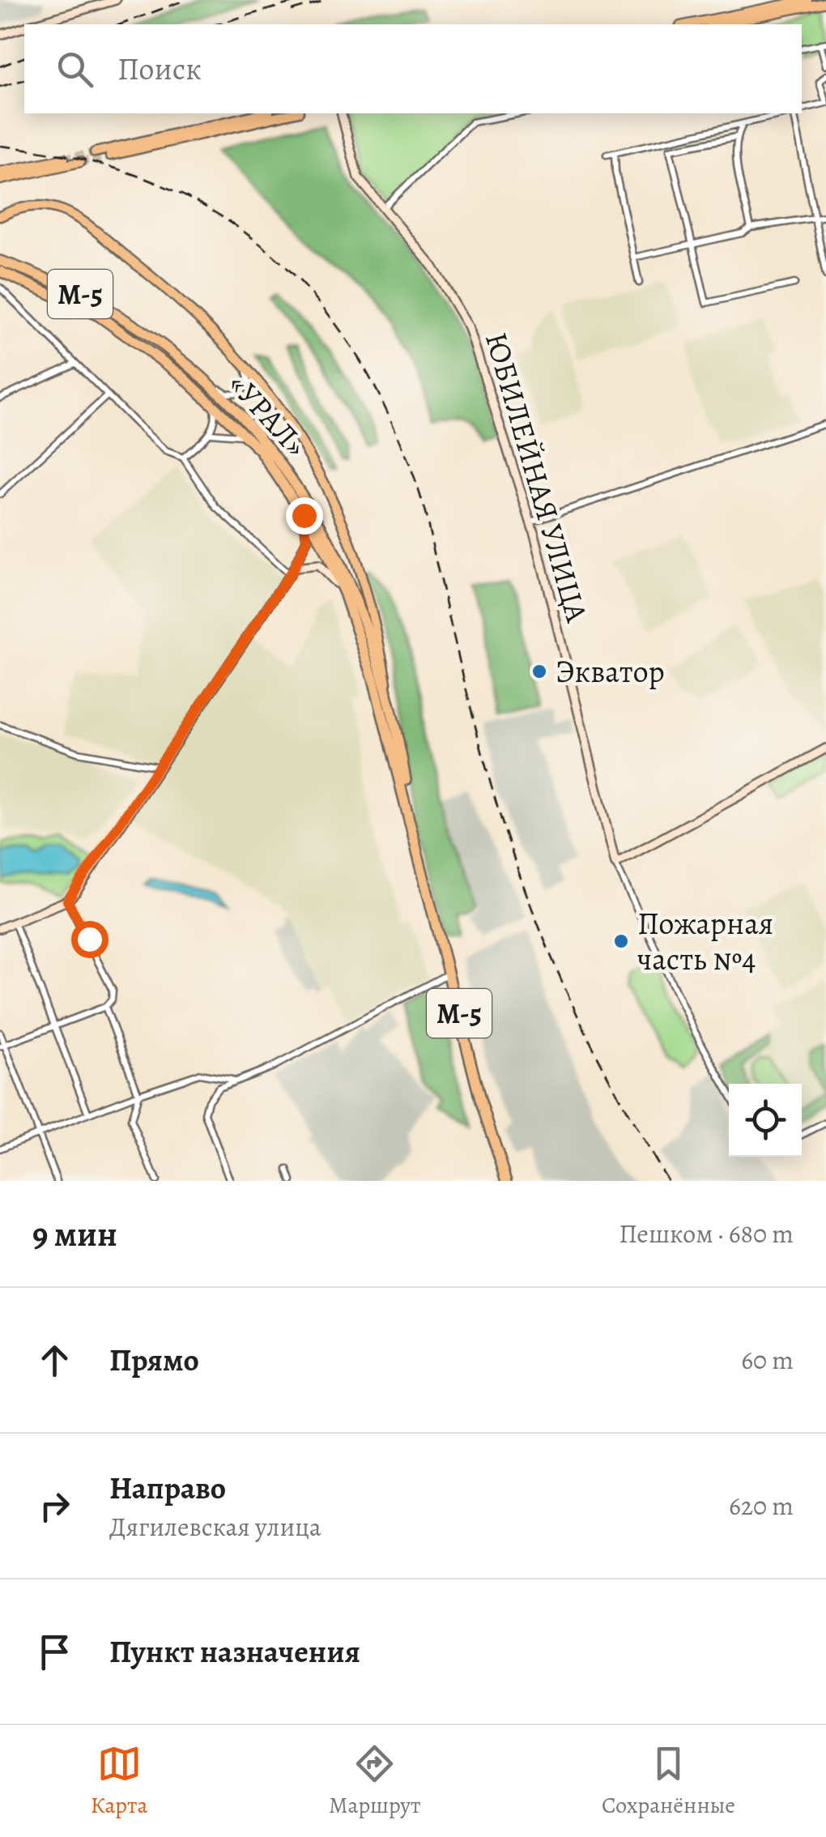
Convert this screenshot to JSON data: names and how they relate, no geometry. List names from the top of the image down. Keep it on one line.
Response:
{"streets":{"highway":["М-5","«УРАЛ»"],"street":["ЮБИЛЕЙНАЯ УЛИЦА"]},"places":["Экватор","Пожарная часть №4"],"page":{"search":"Поиск","heading":["9 мин","Пешком · 680 m"],"list":[["Прямо","60 m"],["Направо","Дягилевская улица","620 m"],"Пункт назначения"],"nav":["Карта","Маршрут","Сохранённые"]}}
